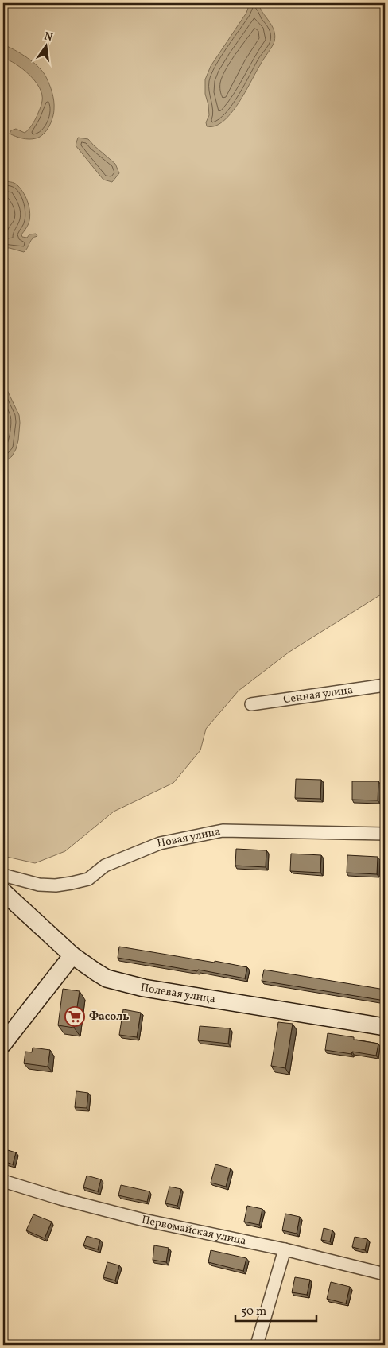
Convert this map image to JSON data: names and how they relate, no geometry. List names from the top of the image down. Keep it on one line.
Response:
{"streets":{"street":["Сенная улица","Новая улица","Полевая улица","Первомайская улица"]},"places":{"supermarket":["Фасоль"]},"scale_bar":"50 m","north":"top"}
